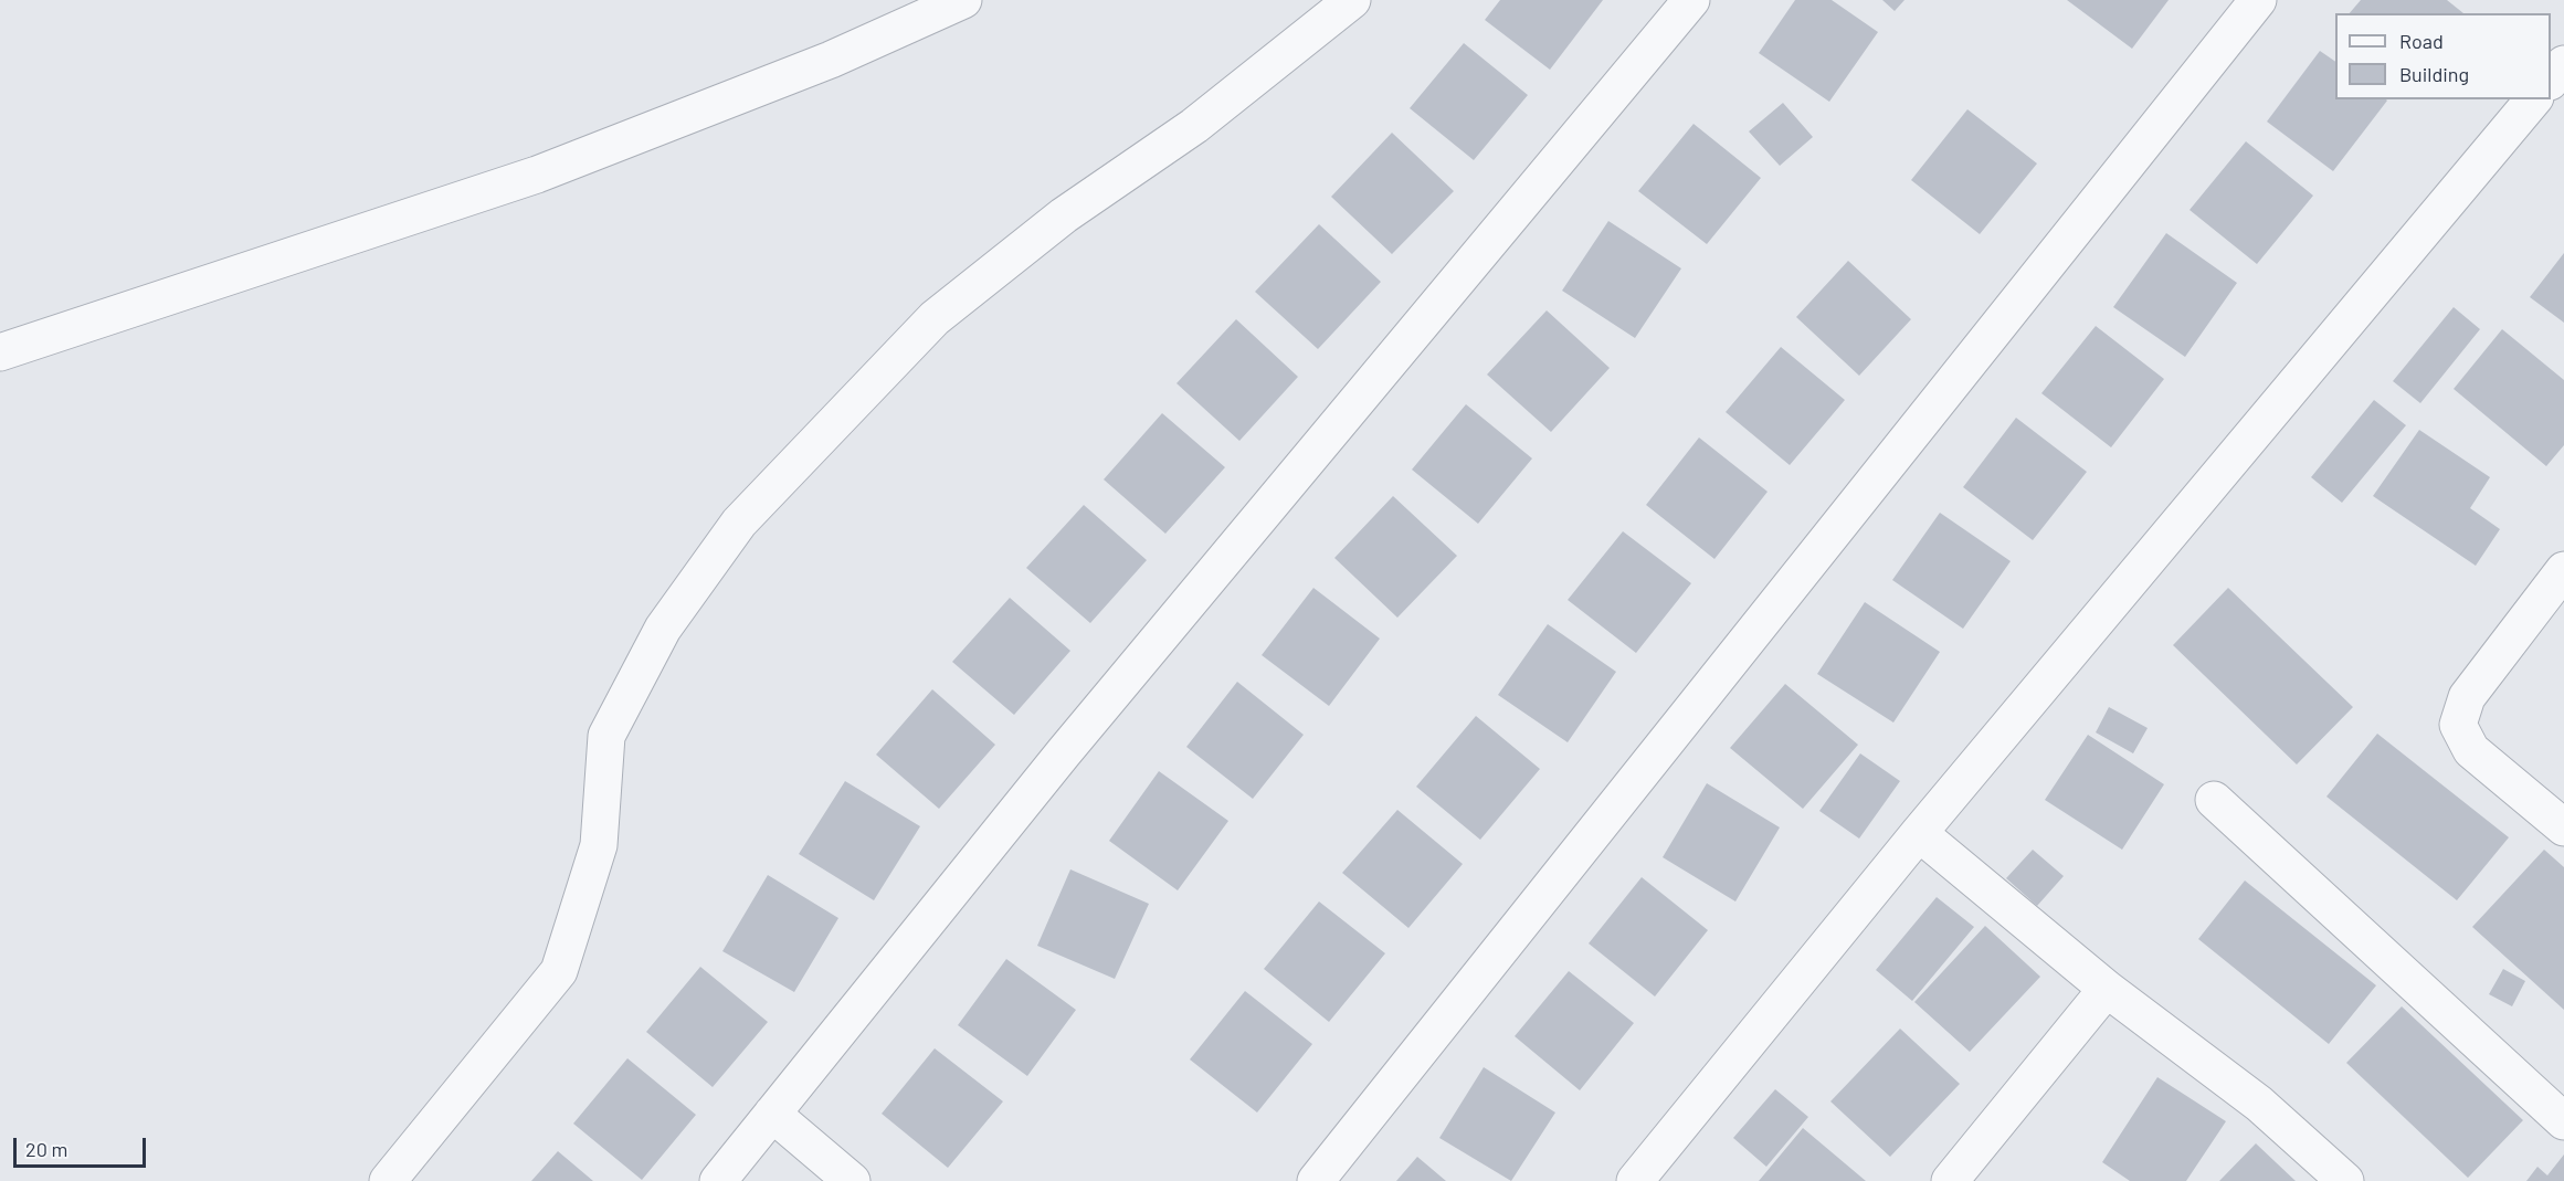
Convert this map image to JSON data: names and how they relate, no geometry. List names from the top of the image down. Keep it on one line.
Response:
{"legend":["Road","Building"],"scale_bar":"20 m"}
